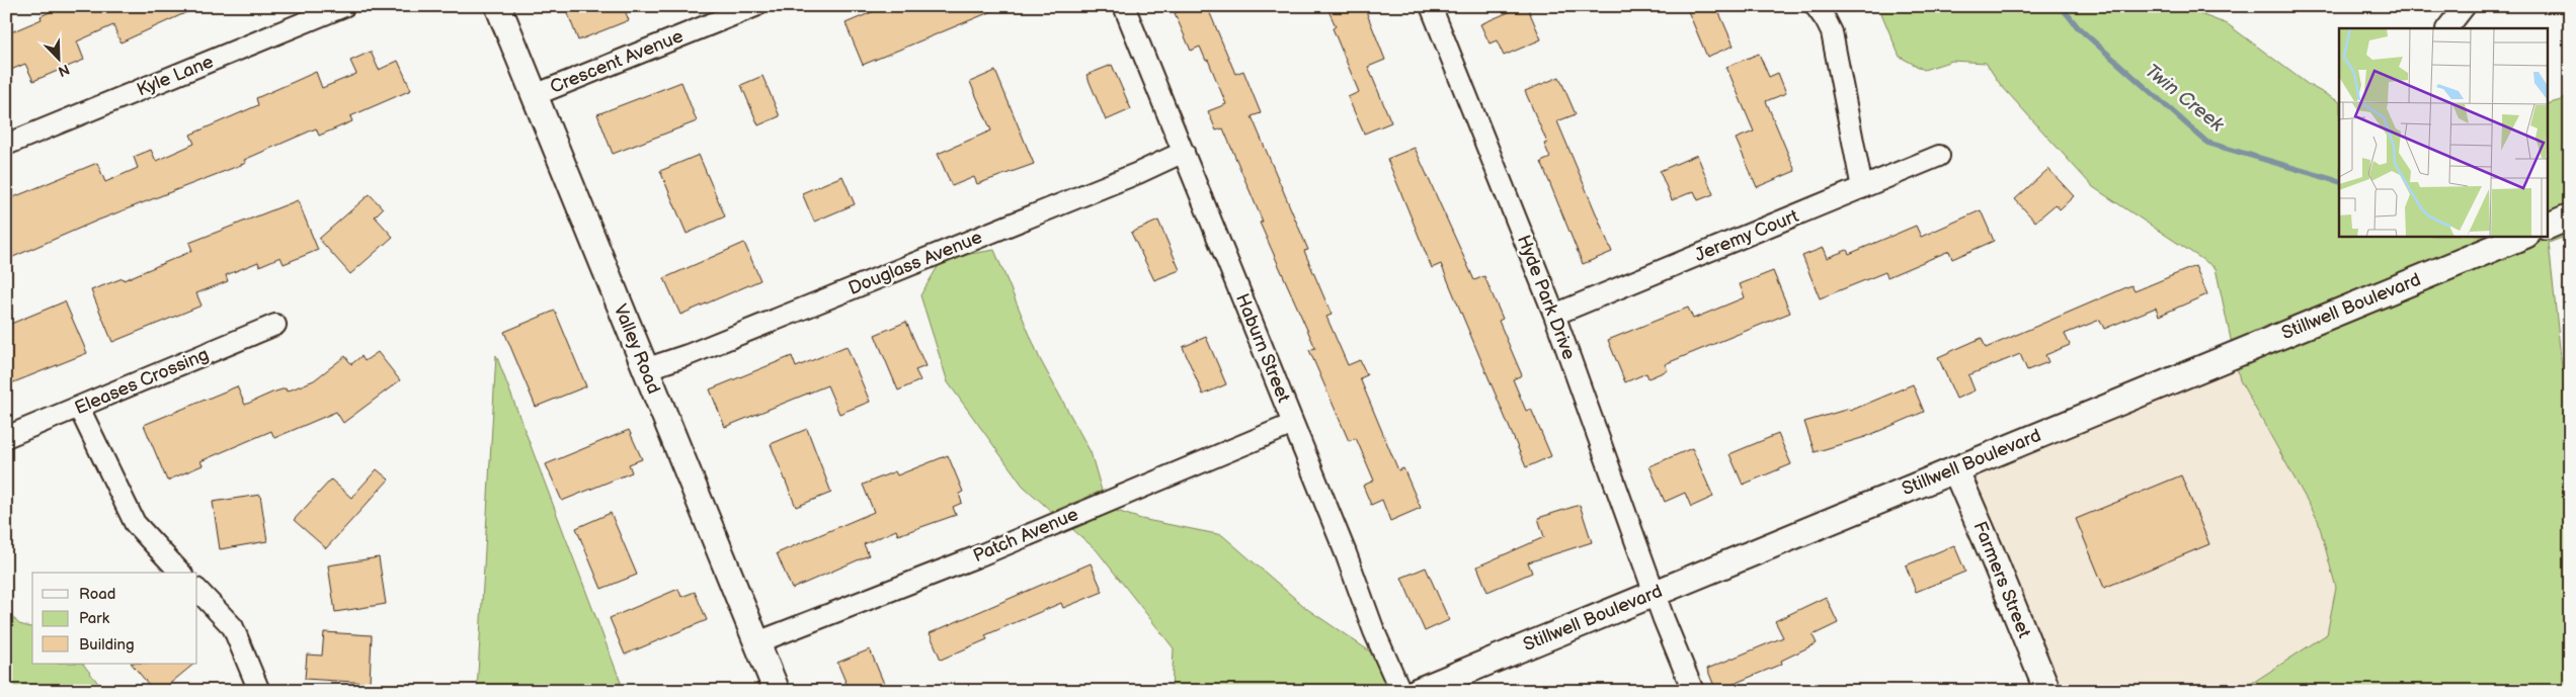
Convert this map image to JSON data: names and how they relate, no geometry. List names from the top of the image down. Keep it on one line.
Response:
{"streets":{"street":["Crescent Avenue","Kyle Lane","Jeremy Court","Douglass Avenue","Hyde Park Drive","Stillwell Boulevard","Haburn Street","Valley Road","Eleases Crossing","Patch Avenue","Farmers Street"]},"crossings":[["Crescent Avenue","Valley Road"],["Jeremy Court","Hyde Park Drive"],["Douglass Avenue","Haburn Street"],["Douglass Avenue","Valley Road"],["Hyde Park Drive","Stillwell Boulevard"],["Stillwell Boulevard","Farmers Street"],["Haburn Street","Patch Avenue"],["Valley Road","Patch Avenue"]],"water":["Twin Creek"],"legend":["Road","Park","Building"],"north":"bottom right"}
